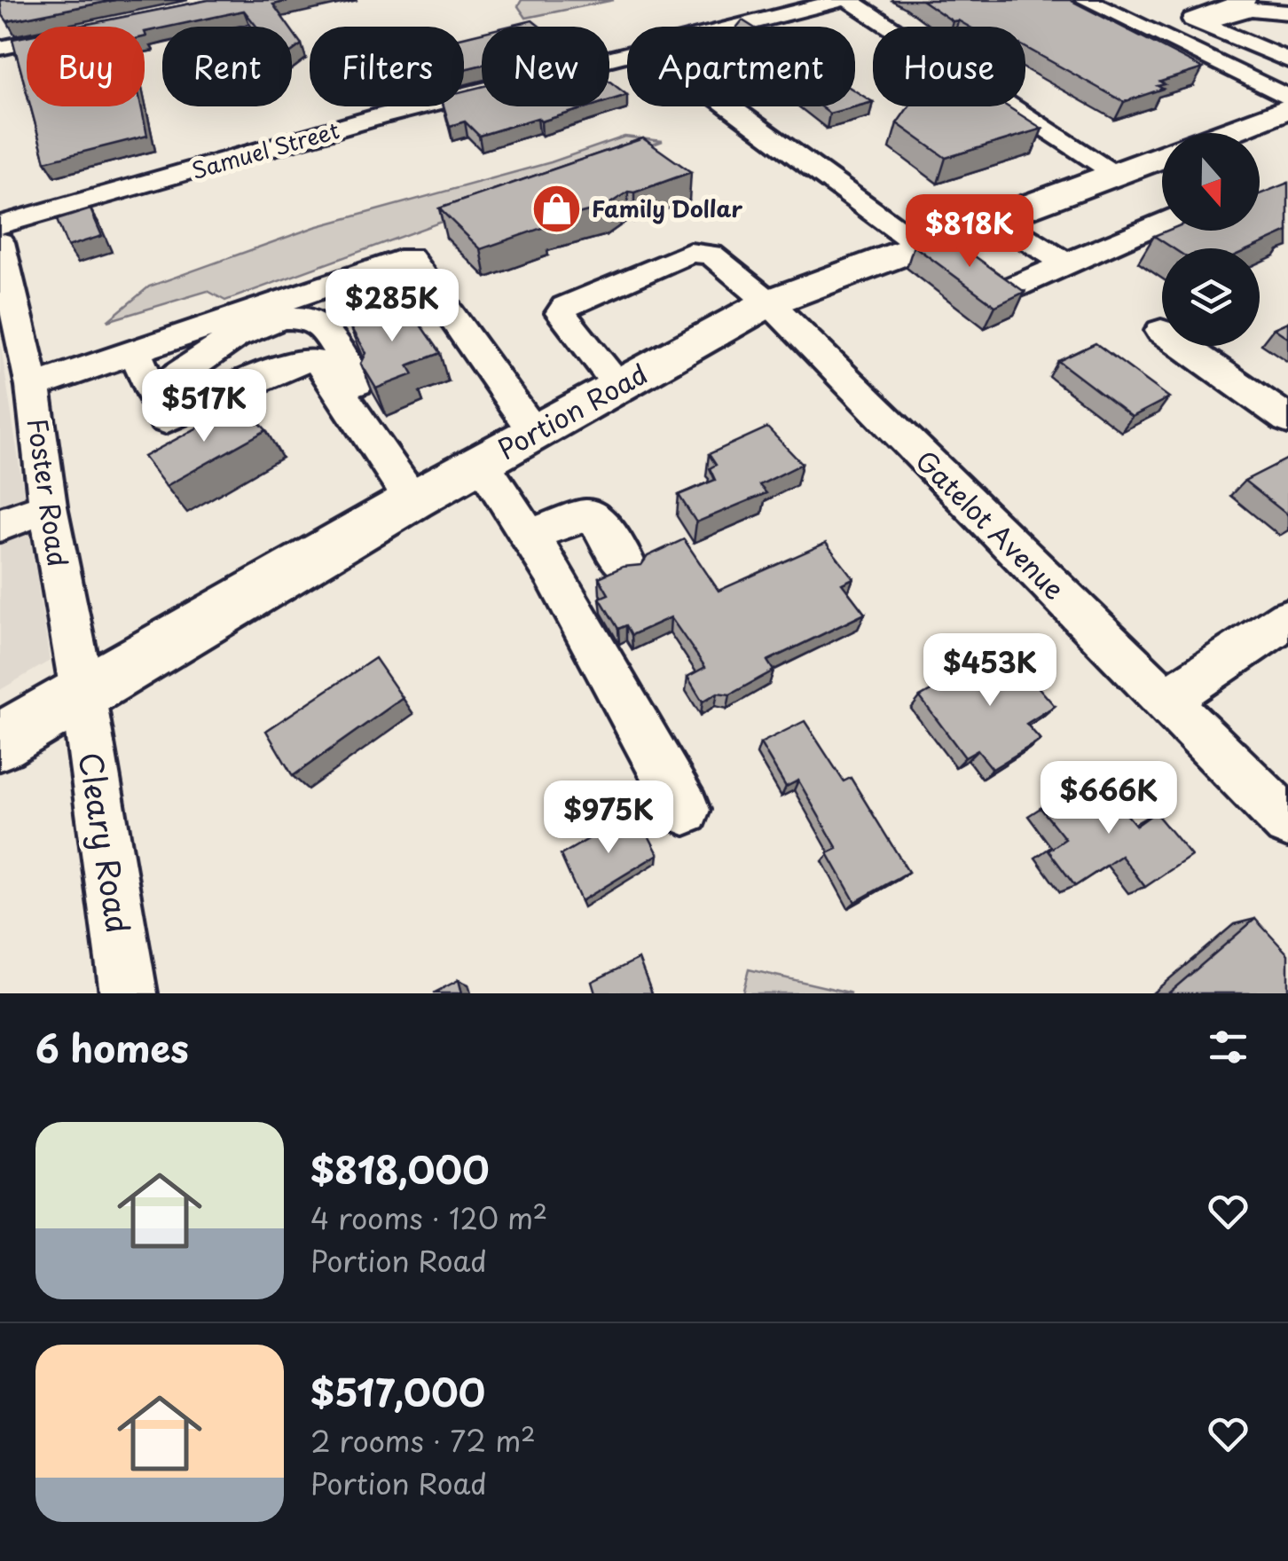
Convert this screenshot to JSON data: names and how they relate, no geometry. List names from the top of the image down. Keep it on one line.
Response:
{"streets":{"main road":["Portion Road"],"street":["Samuel Street","Foster Road","Gatelot Avenue","Cleary Road"]},"crossings":[["Portion Road","Foster Road"],["Portion Road","Gatelot Avenue"],["Portion Road","Cleary Road"],["Foster Road","Cleary Road"]],"places":{"shop":["Family Dollar"]},"north":"bottom","page":{"chip":["Buy","Rent","Filters","New","Apartment","House"],"price":["$818K","$285K","$517K","$453K","$666K","$975K"],"heading":"6 homes","list":[{"name":"$818,000","note":"4 rooms · 120 m² · Portion Road"},{"name":"$517,000","note":"2 rooms · 72 m² · Portion Road"}]}}
